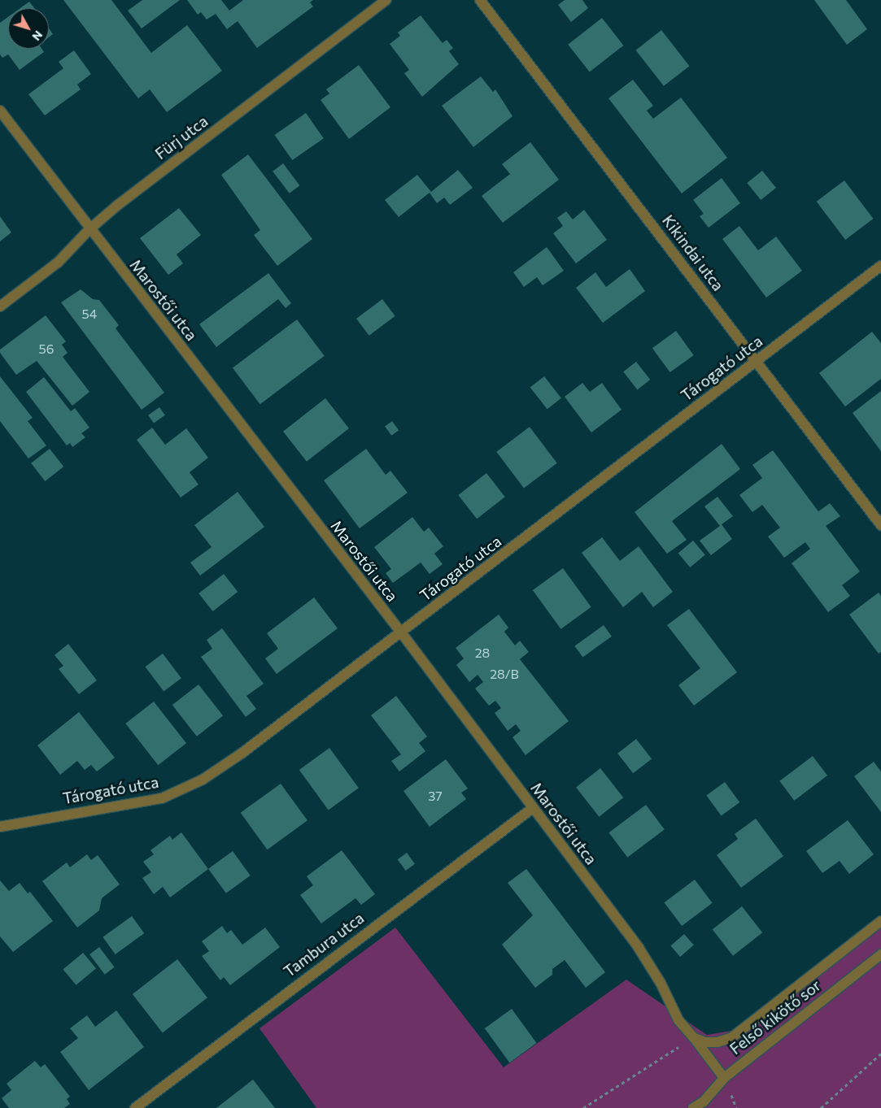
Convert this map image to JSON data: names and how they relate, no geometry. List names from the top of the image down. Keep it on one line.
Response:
{"streets":{"street":["Fürj utca","Kikindai utca","Marostői utca","Tárogató utca","Tambura utca","Felső kikötő sor"]},"crossings":[["Fürj utca","Marostői utca"],["Kikindai utca","Tárogató utca"],["Marostői utca","Tárogató utca"],["Marostői utca","Tambura utca"],["Marostői utca","Felső kikötő sor"]],"house_numbers":["54","56","28","28/B","37"],"north":"bottom right"}
